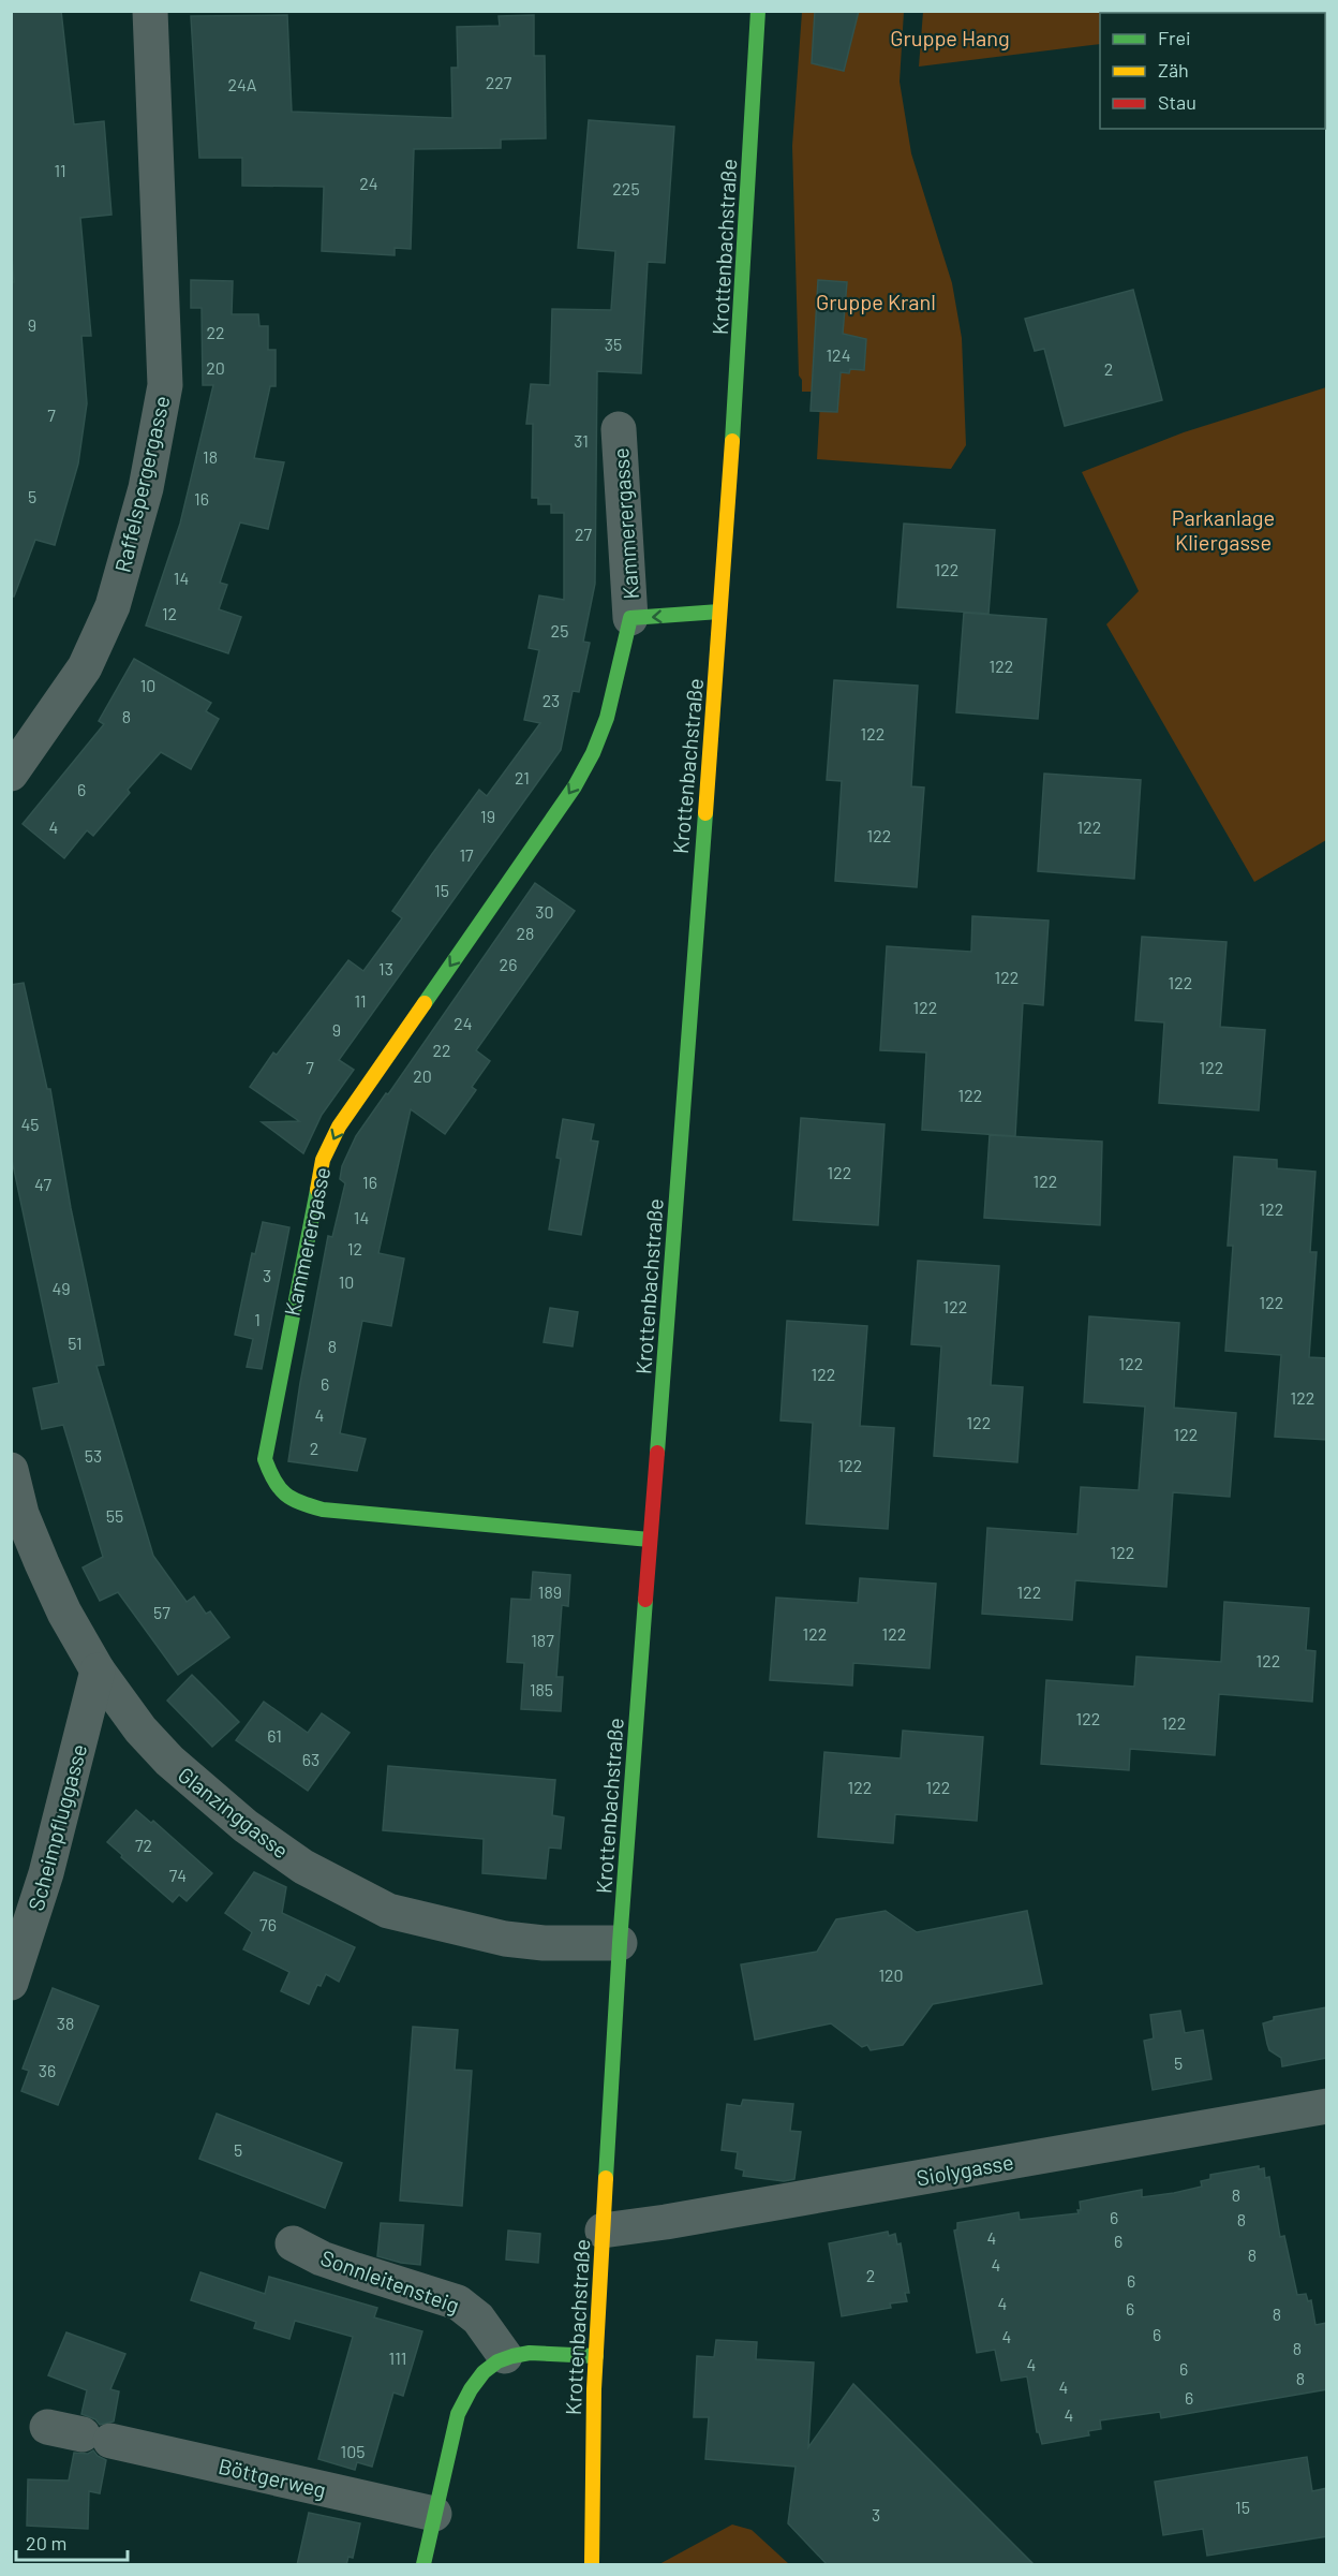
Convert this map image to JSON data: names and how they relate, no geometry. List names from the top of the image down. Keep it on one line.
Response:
{"streets":{"main road":["Krottenbachstraße","Kammerergasse"],"street":["Raffelspergergasse","Glanzinggasse","Scheimpfluggasse","Siolygasse","Sonnleitensteig","Böttgerweg"]},"crossings":[["Krottenbachstraße","Kammerergasse"],["Krottenbachstraße","Glanzinggasse"],["Krottenbachstraße","Siolygasse"],["Glanzinggasse","Scheimpfluggasse"]],"parks":["Gruppe Hang","Gruppe Kranl","Parkanlage Kliergasse"],"house_numbers":["227","24A","11","24","225","9","22","35","124","20","2","7","31","18","5","16","27","122","14","12","25","122","10","23","8","122","21","6","19","4","122","122","17","15","30","28","26","13","122","122","11","122","24","9","22","7","122","20","122","45","122","122","16","47","122","14","12","3","10","49","122","122","1","51","8","122","122","6","122","4","122","122","2","53","122","55","122","189","122","57","122","122","187","122","185","122","122","61","63","122","122","72","74","76","120","38","5","36","5","8","6","8","4","6","8","4","2","6","4","6","8","6","4","8","111","4","6","8","4","6","4","105","15","3"],"legend":["Frei","Zäh","Stau"],"scale_bar":"20 m"}
